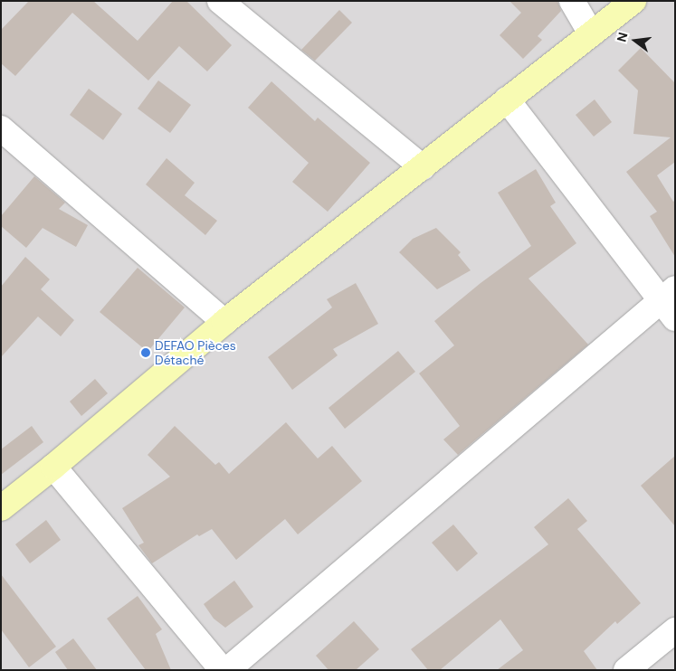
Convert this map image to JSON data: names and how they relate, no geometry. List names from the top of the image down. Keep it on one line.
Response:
{"places":["DEFAO Pièces Détaché"],"north":"left"}
